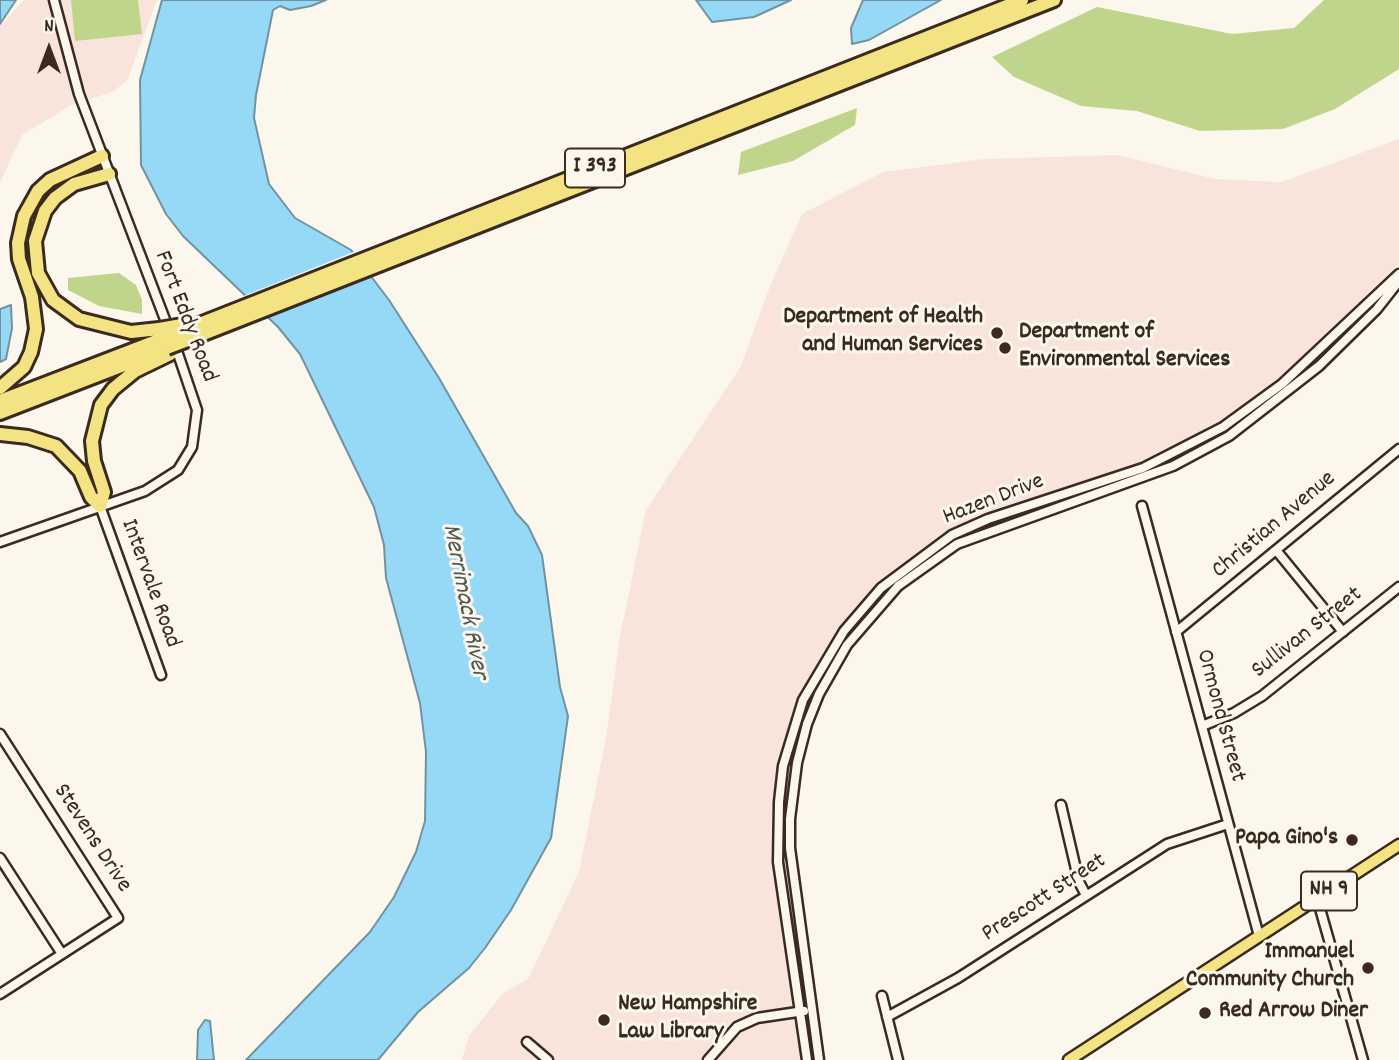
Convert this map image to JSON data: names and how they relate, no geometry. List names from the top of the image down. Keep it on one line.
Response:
{"streets":{"highway":["I 393"],"main road":["NH 9"],"street":["Fort Eddy Road","Hazen Drive","Christian Avenue","Intervale Road","Sullivan Street","Ormond Street","Stevens Drive","Prescott Street"]},"crossings":[["Fort Eddy Road","Intervale Road"],["Christian Avenue","Ormond Street"],["Sullivan Street","Ormond Street"],["Ormond Street","NH 9"],["Ormond Street","Prescott Street"]],"water":["Merrimack River"],"places":["Department of Health and Human Services","Department of Environmental Services","Papa Gino's","Immanuel Community Church","Red Arrow Diner","New Hampshire Law Library"],"north":"top"}
